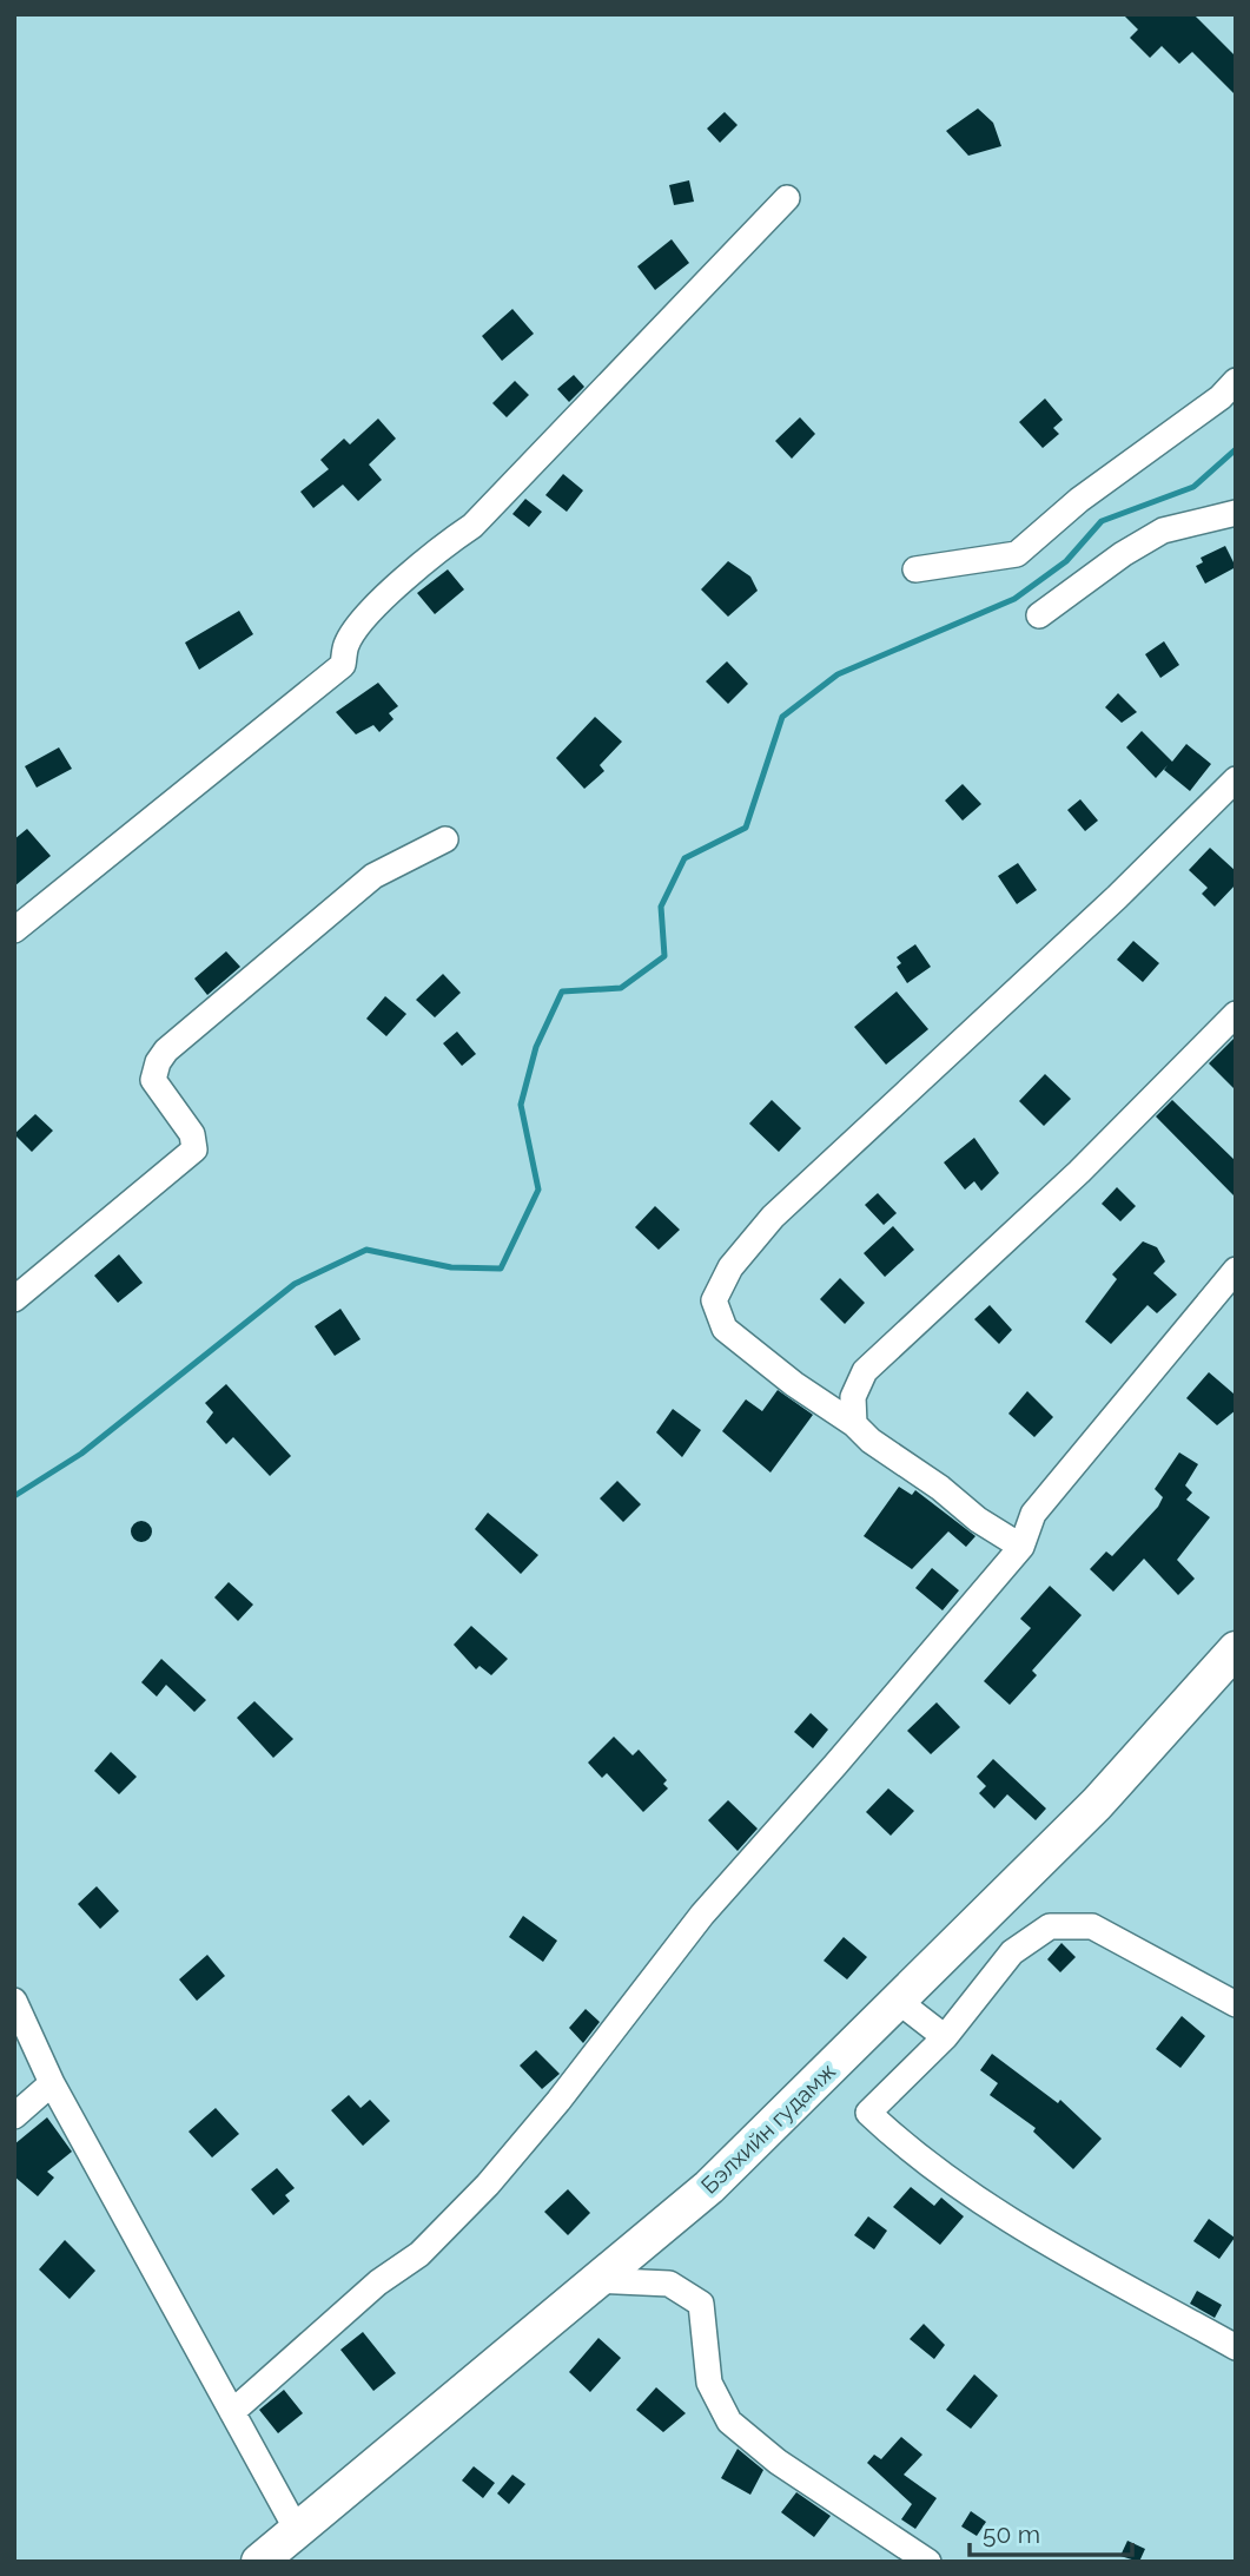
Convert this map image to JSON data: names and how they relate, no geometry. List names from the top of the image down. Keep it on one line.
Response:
{"streets":{"main road":["Бэлхийн гудамж"]},"scale_bar":"50 m"}
